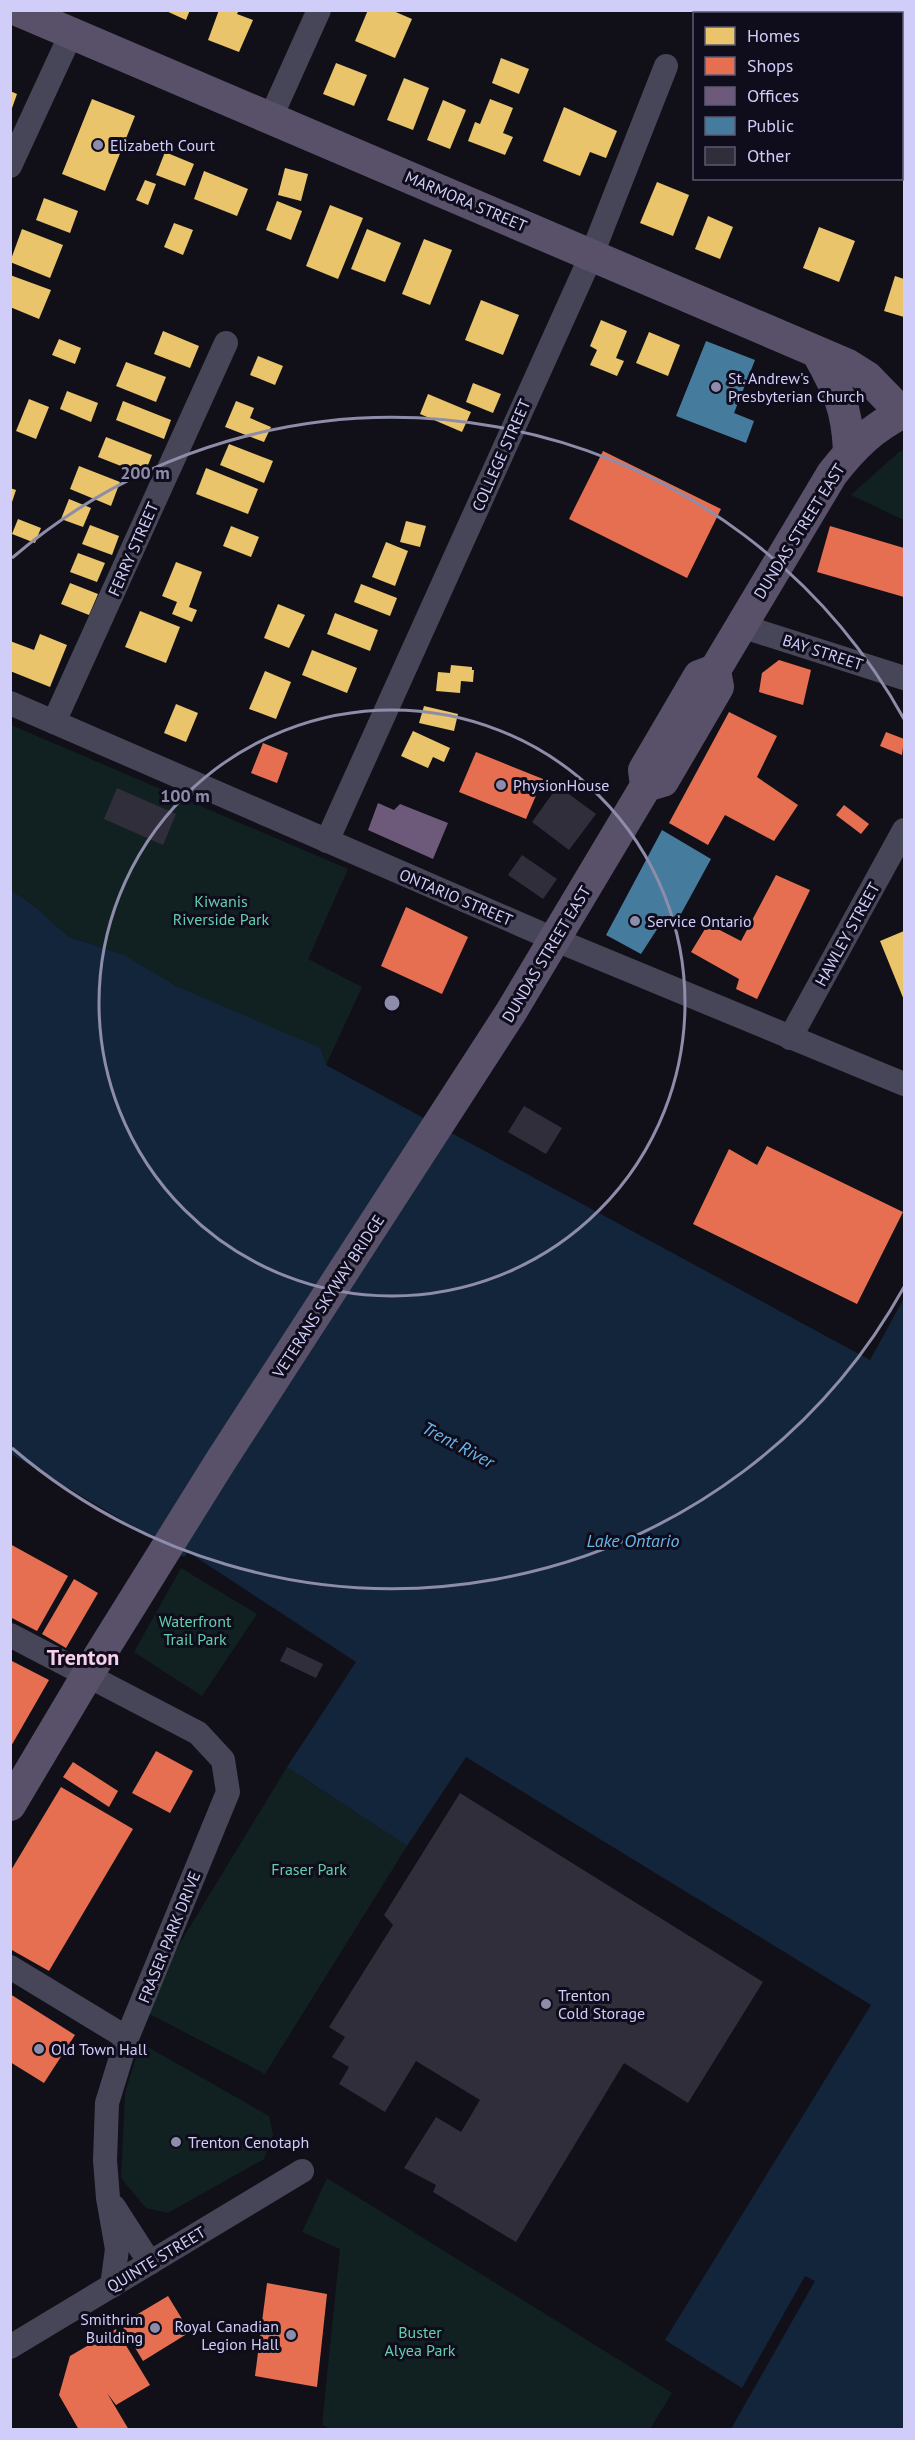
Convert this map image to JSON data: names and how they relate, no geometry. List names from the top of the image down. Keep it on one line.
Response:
{"streets":{"main road":["MARMORA STREET","DUNDAS STREET EAST","VETERANS SKYWAY BRIDGE"],"street":["COLLEGE STREET","FERRY STREET","BAY STREET","ONTARIO STREET","HAWLEY STREET","FRASER PARK DRIVE","QUINTE STREET"]},"crossings":[["MARMORA STREET","COLLEGE STREET"],["MARMORA STREET","DUNDAS STREET EAST"],["COLLEGE STREET","ONTARIO STREET"],["DUNDAS STREET EAST","BAY STREET"],["DUNDAS STREET EAST","ONTARIO STREET"],["DUNDAS STREET EAST","VETERANS SKYWAY BRIDGE"],["FERRY STREET","ONTARIO STREET"],["ONTARIO STREET","HAWLEY STREET"],["VETERANS SKYWAY BRIDGE","FRASER PARK DRIVE"],["FRASER PARK DRIVE","QUINTE STREET"]],"districts":["Trenton"],"water":["Trent River","Lake Ontario"],"parks":["Kiwanis Riverside Park","Waterfront Trail Park","Fraser Park","Buster Alyea Park"],"places":["Elizabeth Court","St. Andrew's Presbyterian Church","PhysionHouse","Service Ontario","Trenton Cold Storage","Old Town Hall","Trenton Cenotaph","Smithrim Building","Royal Canadian Legion Hall"],"legend":["Homes","Shops","Offices","Public","Other"],"rings":["200 m","100 m"]}
